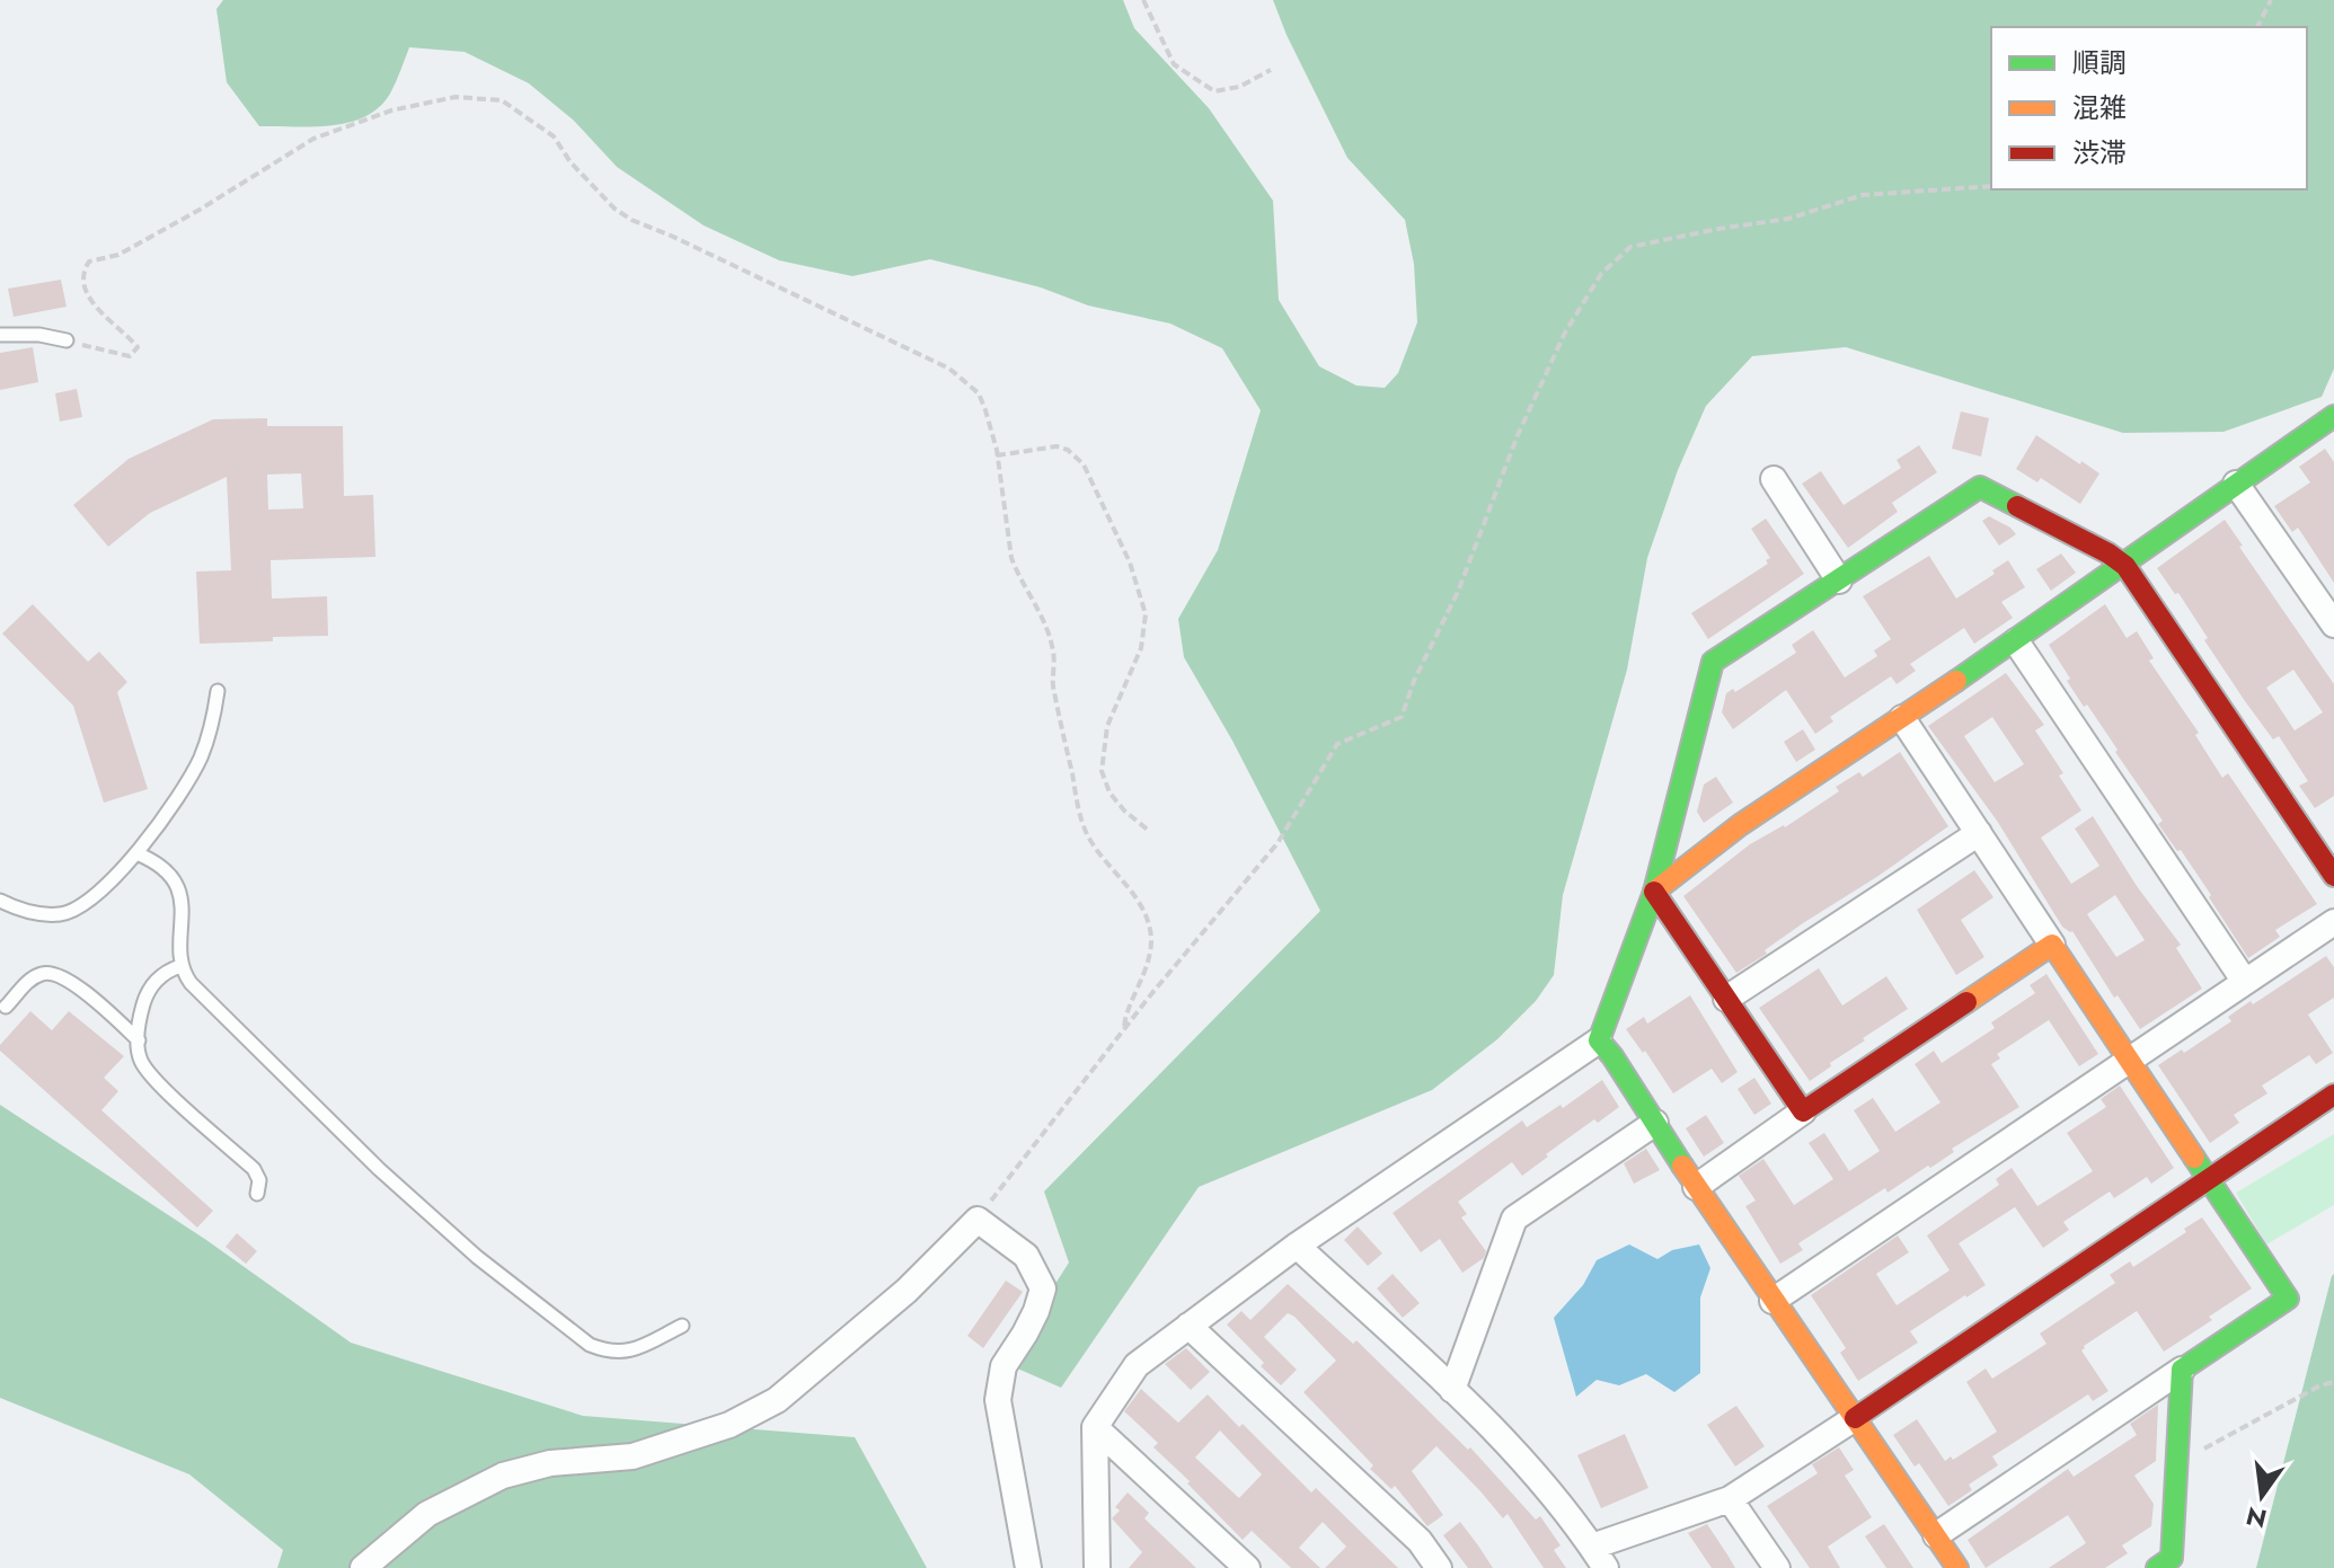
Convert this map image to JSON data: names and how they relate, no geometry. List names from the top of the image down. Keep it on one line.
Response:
{"legend":["順調","混雑","渋滞"],"north":"bottom"}
